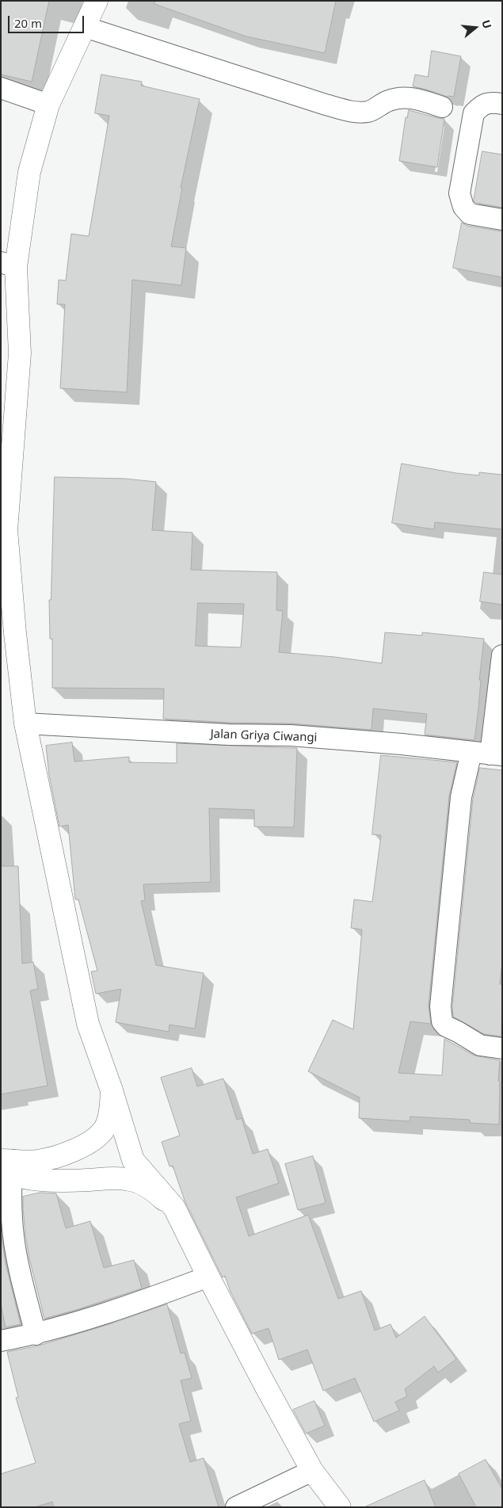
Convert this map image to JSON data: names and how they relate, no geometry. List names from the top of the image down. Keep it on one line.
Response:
{"streets":{"street":["Jalan Griya Ciwangi"]},"scale_bar":"20 m","north":"right"}
